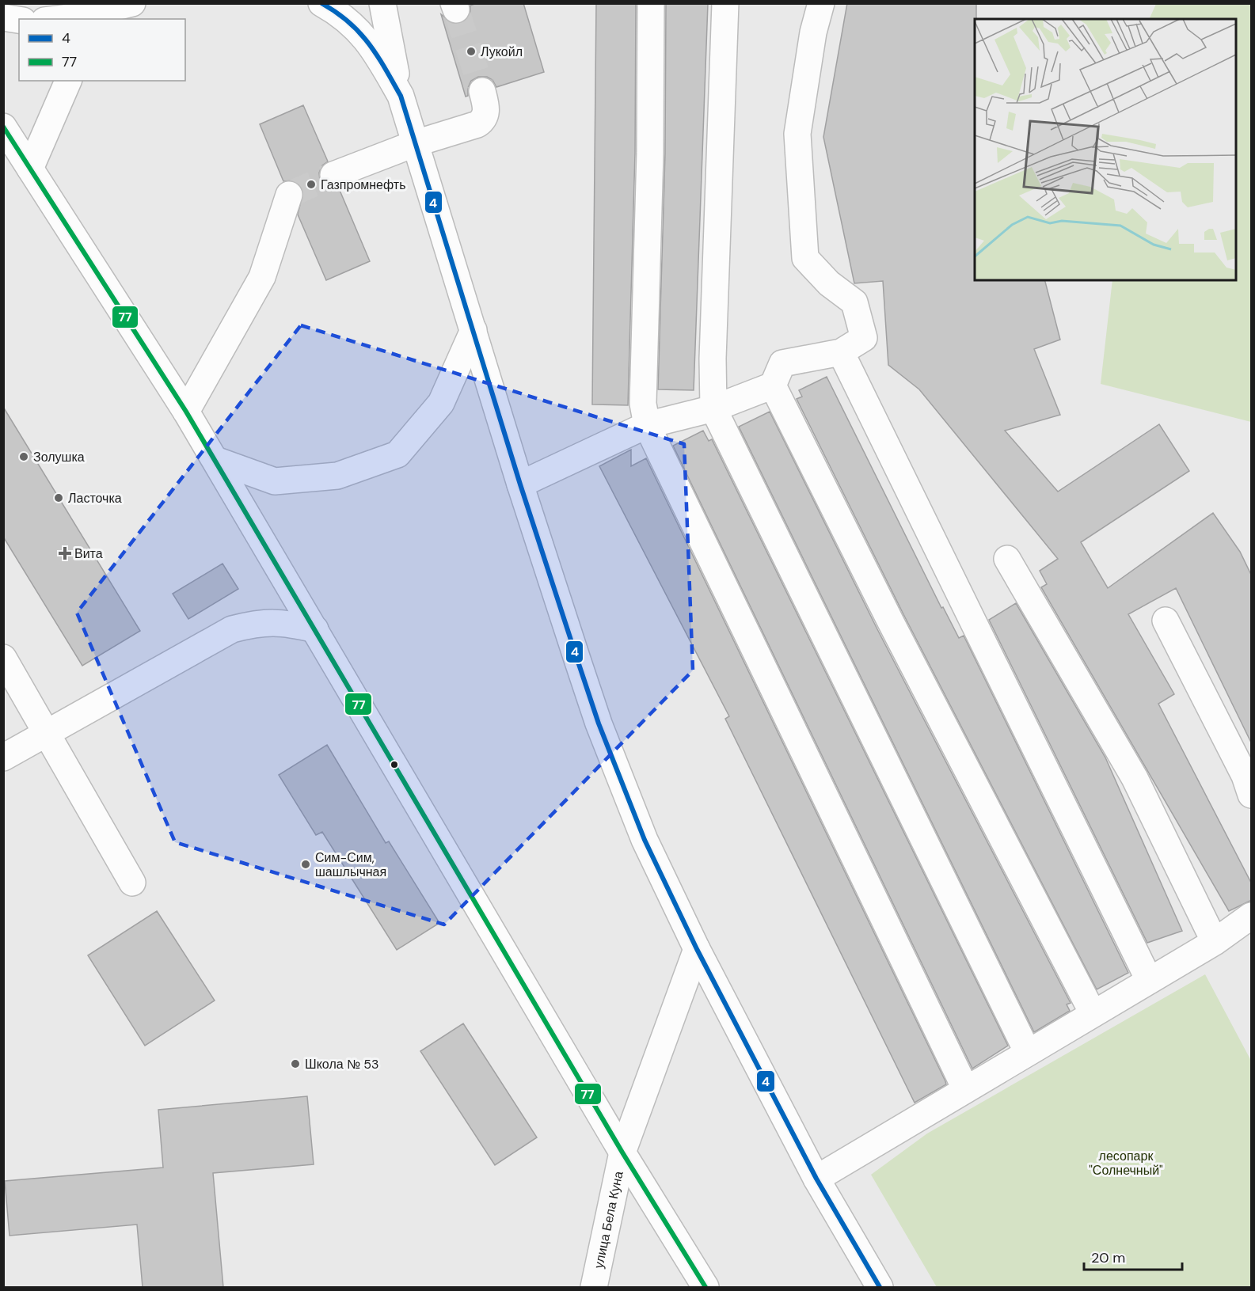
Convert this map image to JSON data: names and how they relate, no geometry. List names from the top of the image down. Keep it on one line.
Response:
{"streets":{"main road":["улица Бела Куна"]},"parks":["лесопарк \"Солнечный\""],"places":{"other":["Лукойл","Газпромнефть","Золушка","Ласточка","Сим-Сим, шашлычная","Школа № 53"],"health":["Вита"]},"lines":["transit line 4","transit line 77"],"legend":["4","77"],"scale_bar":"20 m"}
